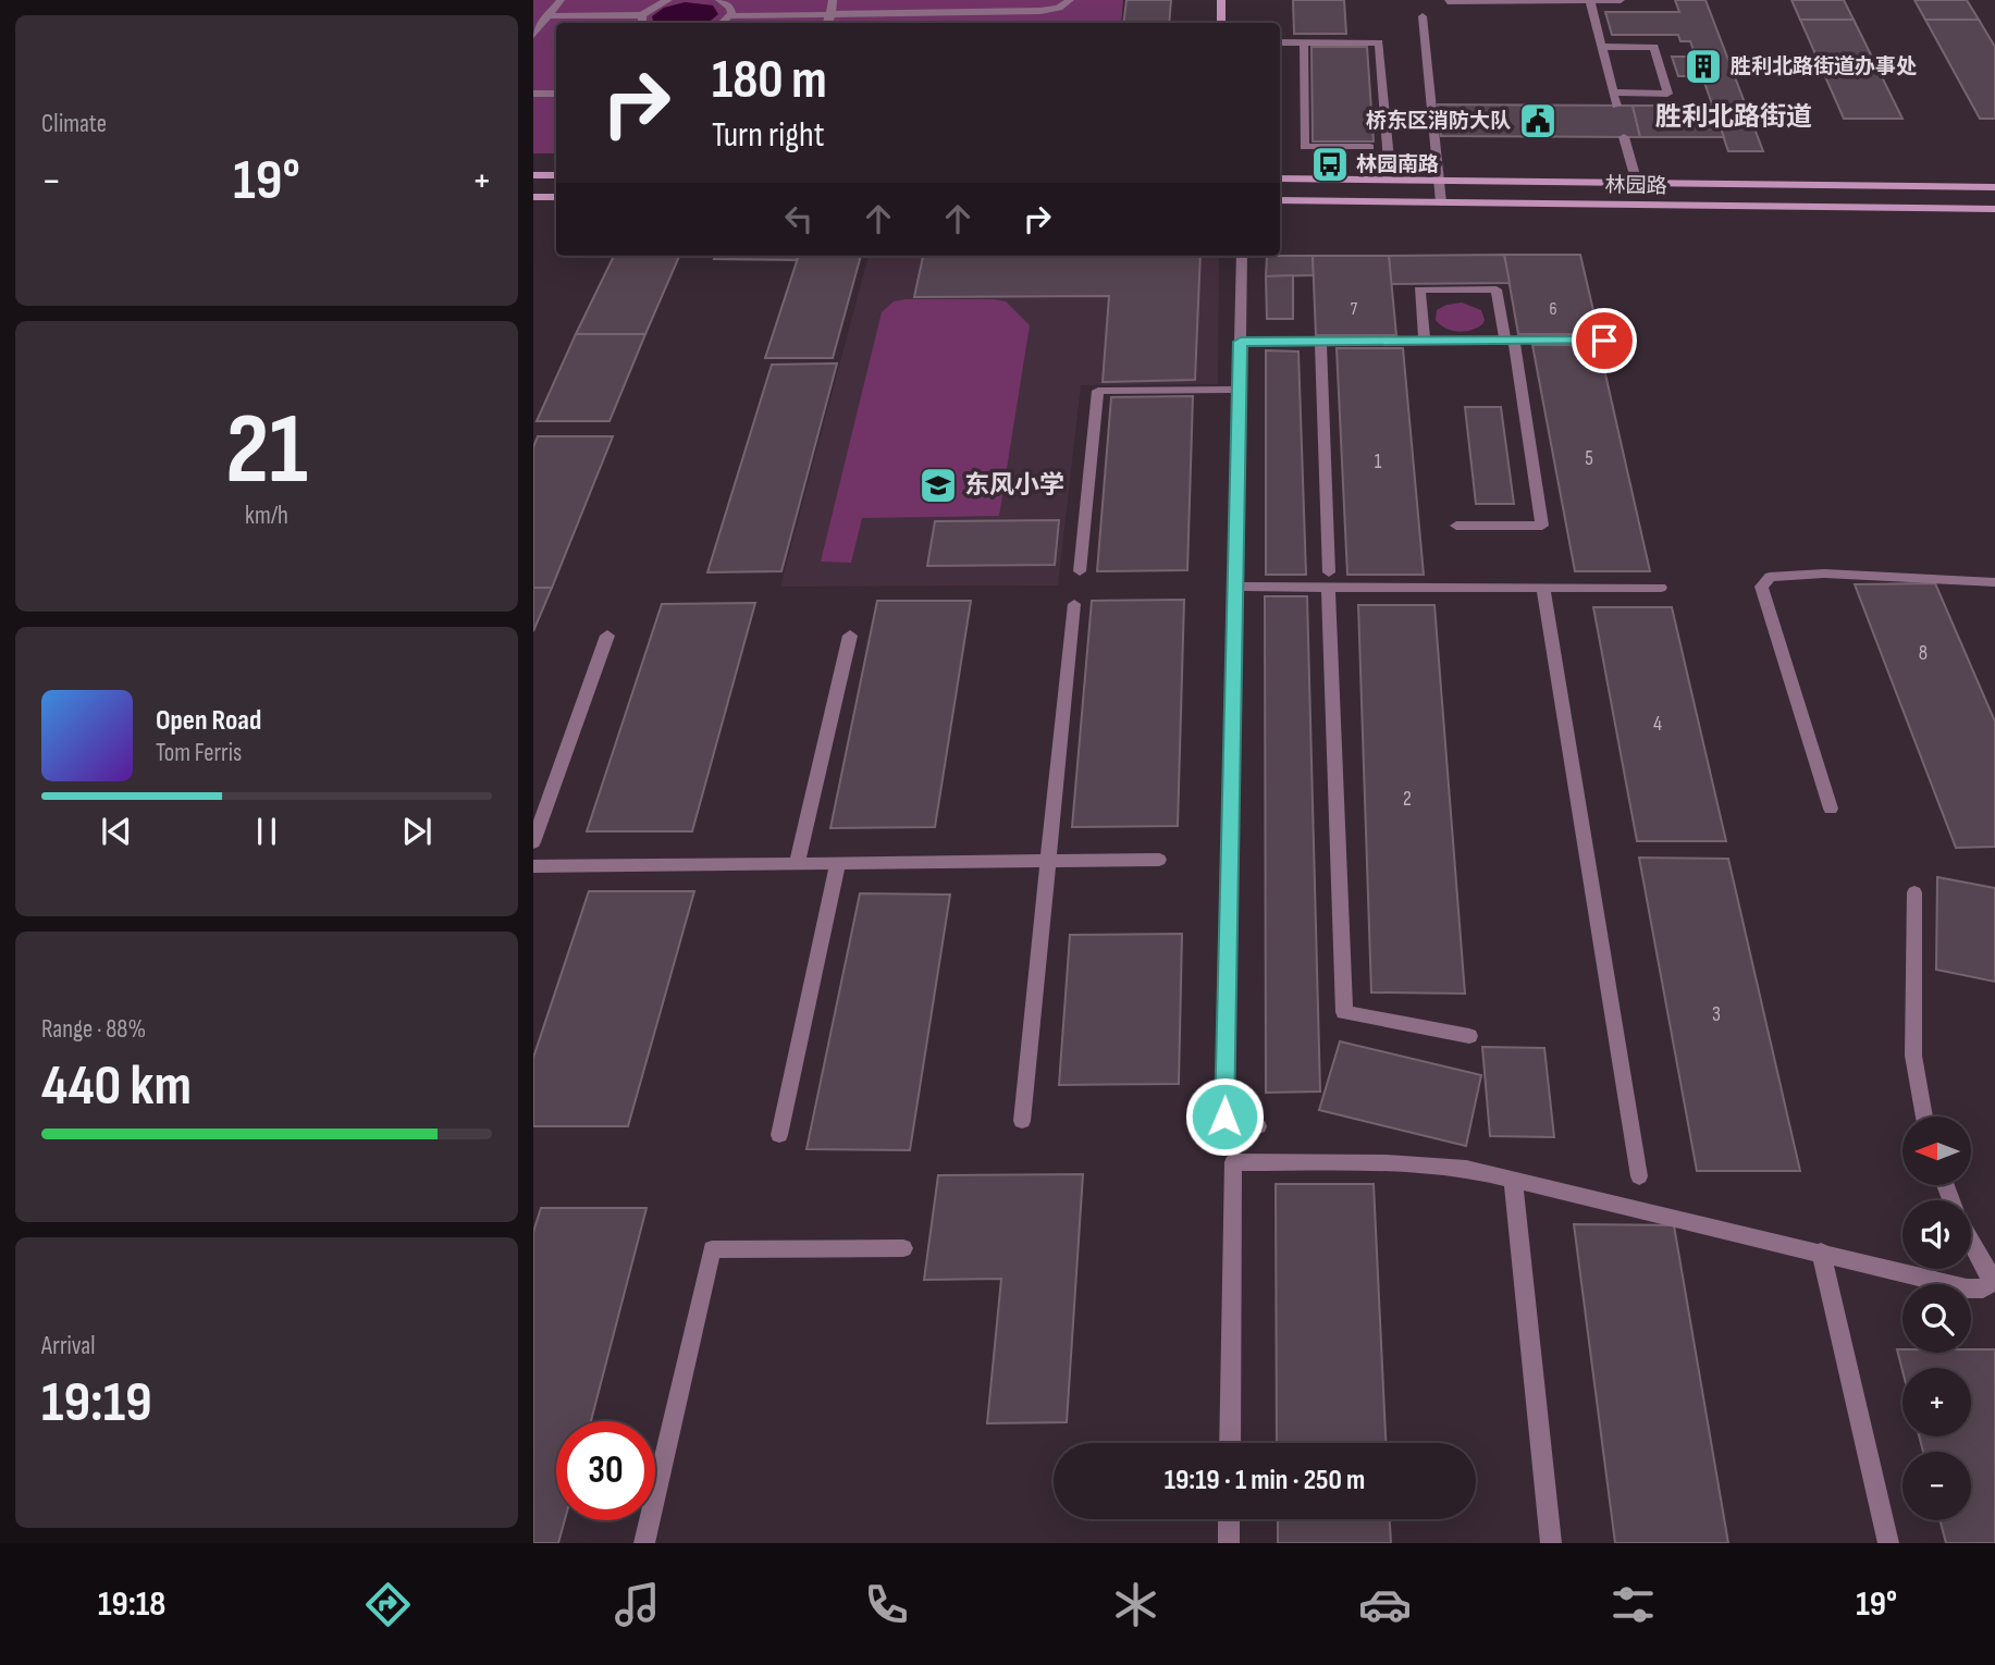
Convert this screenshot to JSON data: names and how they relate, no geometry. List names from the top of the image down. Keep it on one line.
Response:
{"streets":{"main road":["林园路"]},"districts":["胜利北路街道"],"places":{"building":["胜利北路街道办事处"],"public building":["桥东区消防大队"],"bus stop":["林园南路"],"school or university":["东风小学"]},"house_numbers":["7","6","5","1","8","4","2","3"],"north":"left","page":{"tile":["Climate",["21","km/h"],["Range · 88%","440 km"],["Arrival","19:19"]],"turn":["180 m","Turn right"],"heat":["−","19°","+"],"song":["Open Road","Tom Ferris"],"map_buttons":["+","−"],"limit":"30","trip":"19:19 · 1 min · 250 m","tabs":["19:18","19°"]}}
